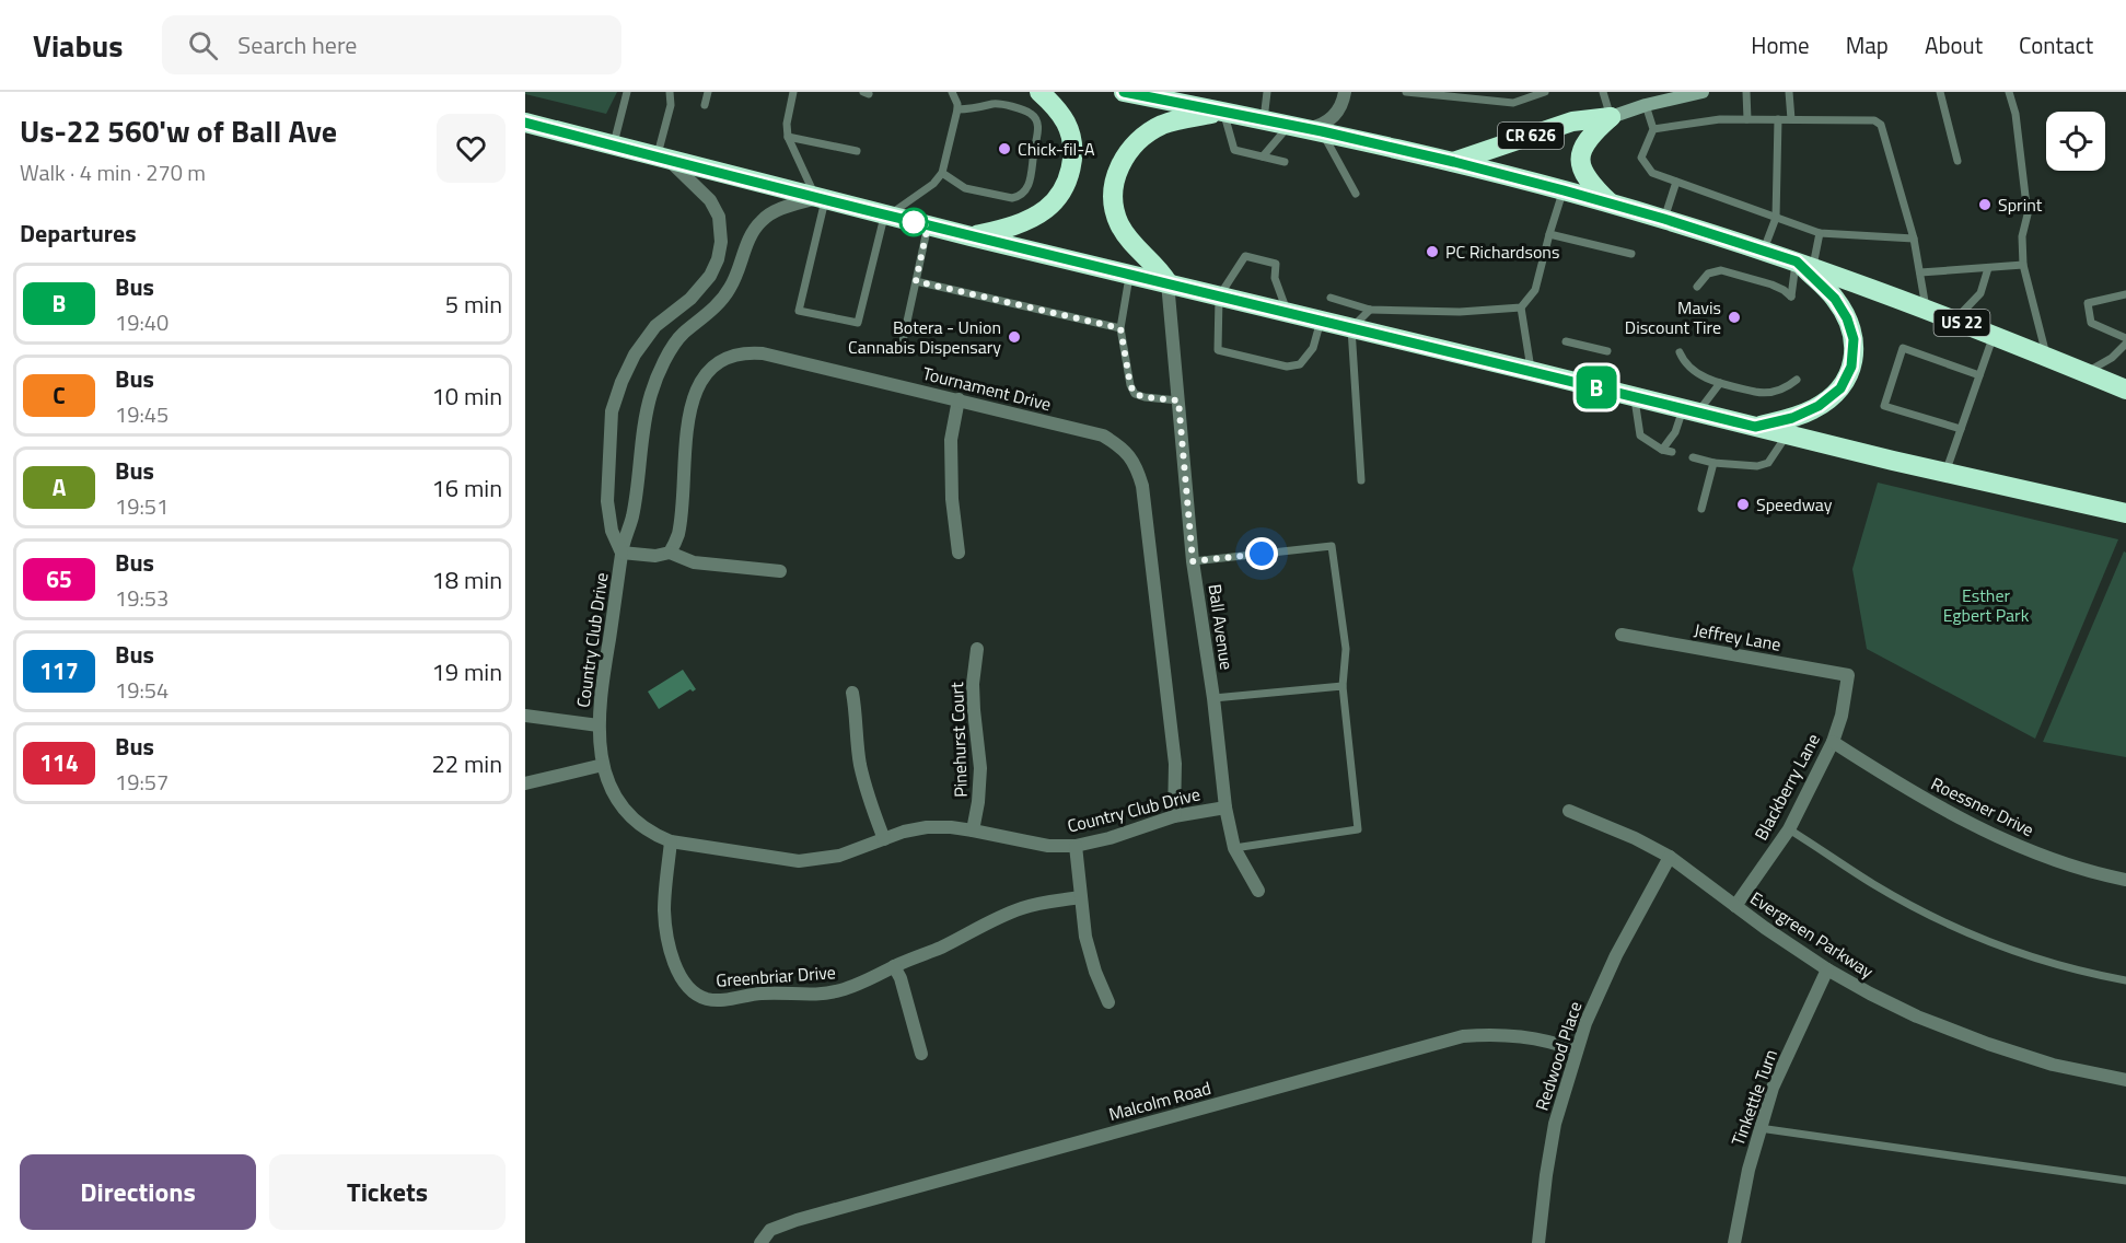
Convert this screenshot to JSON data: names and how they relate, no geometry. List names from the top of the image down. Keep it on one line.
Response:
{"streets":{"highway":["CR 626","US 22"],"street":["Tournament Drive","Ball Avenue","Jeffrey Lane","Country Club Drive","Pinehurst Court","Blackberry Lane","Roessner Drive","Evergreen Parkway","Greenbriar Drive","Redwood Place","Tinkettle Turn","Malcolm Road"]},"crossings":[["CR 626","US 22"],["Tournament Drive","Country Club Drive"],["Ball Avenue","Country Club Drive"],["Jeffrey Lane","Blackberry Lane"],["Country Club Drive","Pinehurst Court"],["Country Club Drive","Greenbriar Drive"],["Blackberry Lane","Roessner Drive"],["Blackberry Lane","Evergreen Parkway"],["Evergreen Parkway","Redwood Place"],["Evergreen Parkway","Tinkettle Turn"],["Redwood Place","Malcolm Road"]],"parks":["Esther Egbert Park"],"places":["Chick-fil-A","Sprint","PC Richardsons","Mavis Discount Tire","Botera - Union Cannabis Dispensary","Speedway"],"lines":["bus line B"],"page":{"header":"Viabus","search":"Search here","nav":["Home","Map","About","Contact"],"heading":[["Us-22 560'w of Ball Ave","Walk · 4 min · 270 m"],"Departures"],"on_map":"B","list":[{"mark":"B","name":"Bus","note":"19:40","value":"5 min"},{"mark":"C","name":"Bus","note":"19:45","value":"10 min"},{"mark":"A","name":"Bus","note":"19:51","value":"16 min"},{"mark":"65","name":"Bus","note":"19:53","value":"18 min"},{"mark":"117","name":"Bus","note":"19:54","value":"19 min"},{"mark":"114","name":"Bus","note":"19:57","value":"22 min"}],"buttons":["Directions","Tickets"]}}
